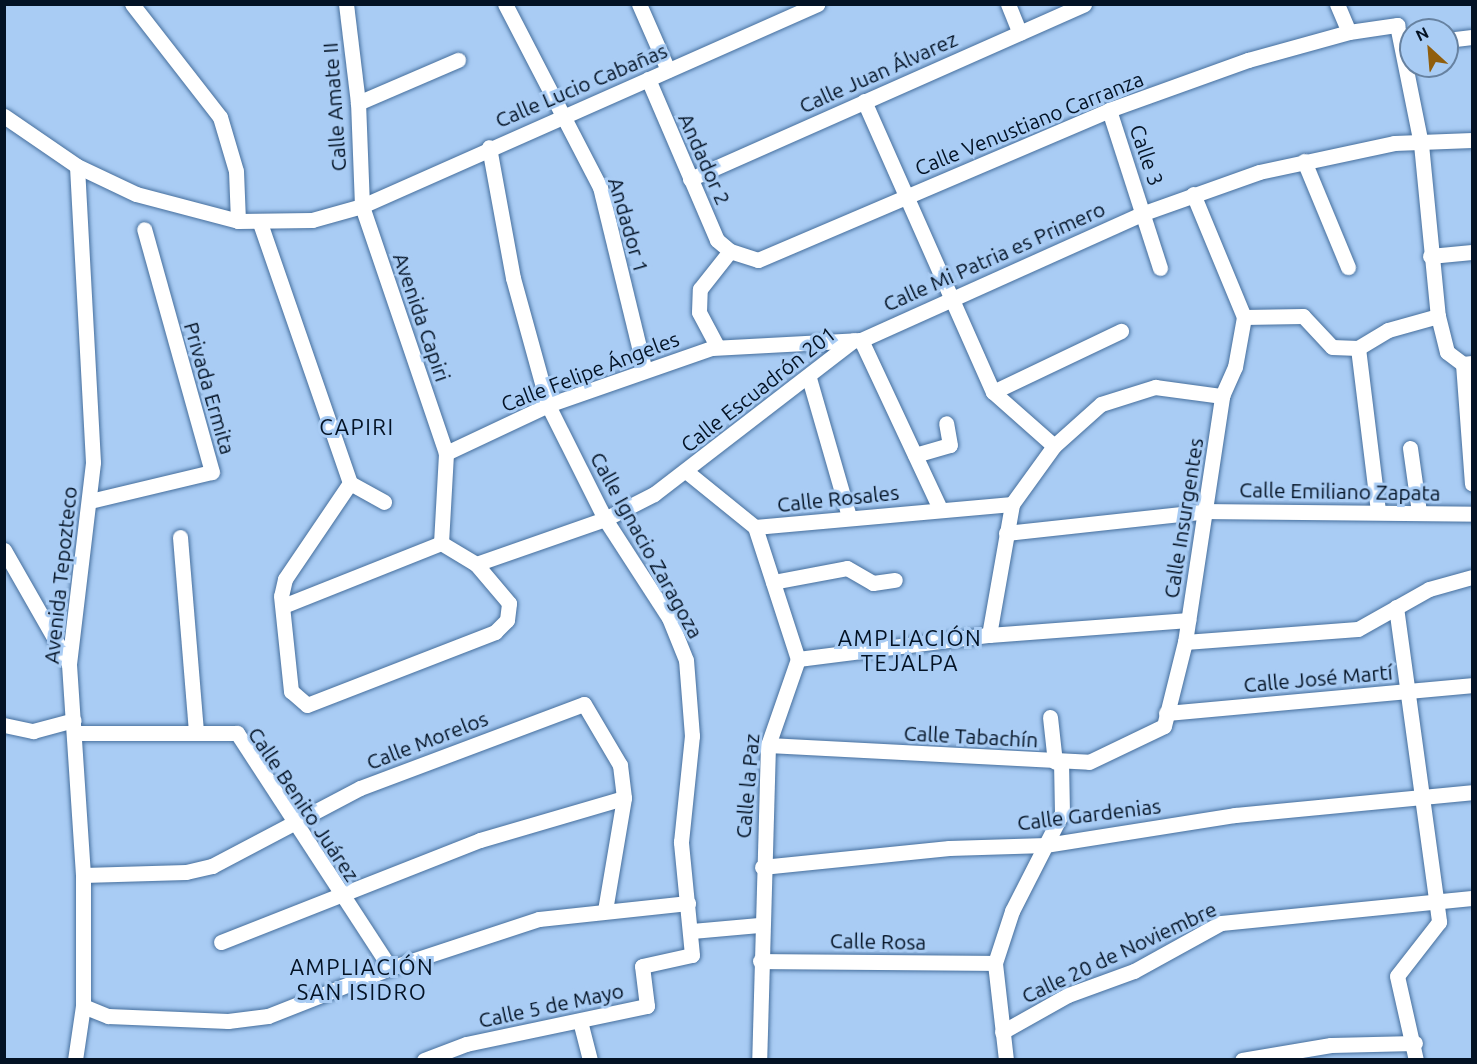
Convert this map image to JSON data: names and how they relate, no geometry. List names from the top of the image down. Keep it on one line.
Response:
{"streets":{"street":["Calle Juan Álvarez","Calle Lucio Cabañas","Calle Amate II","Calle Venustiano Carranza","Calle 3","Andador 2","Andador 1","Calle Mi Patria es Primero","Avenida Capiri","Calle Felipe Ángeles","Privada Ermita","Calle Escuadrón 201","Calle Emiliano Zapata","Calle Rosales","Calle Insurgentes","Calle Ignacio Zaragoza","Avenida Tepozteco","Calle José Martí","Calle Tabachín","Calle Morelos","Calle la Paz","Calle Benito Juárez","Calle Gardenias","Calle Rosa","Calle 20 de Noviembre","Calle 5 de Mayo"]},"crossings":[["Calle Juan Álvarez","Andador 2"],["Calle Lucio Cabañas","Calle Amate II"],["Calle Lucio Cabañas","Andador 2"],["Calle Lucio Cabañas","Andador 1"],["Calle Lucio Cabañas","Avenida Capiri"],["Calle Lucio Cabañas","Calle Ignacio Zaragoza"],["Calle Amate II","Avenida Capiri"],["Calle Venustiano Carranza","Calle 3"],["Calle Venustiano Carranza","Andador 2"],["Calle 3","Calle Mi Patria es Primero"],["Andador 1","Calle Felipe Ángeles"],["Calle Mi Patria es Primero","Calle Felipe Ángeles"],["Calle Mi Patria es Primero","Calle Escuadrón 201"],["Avenida Capiri","Calle Felipe Ángeles"],["Calle Felipe Ángeles","Calle Escuadrón 201"],["Calle Felipe Ángeles","Calle Ignacio Zaragoza"],["Privada Ermita","Avenida Tepozteco"],["Calle Escuadrón 201","Calle Rosales"],["Calle Escuadrón 201","Calle Ignacio Zaragoza"],["Calle Emiliano Zapata","Calle Insurgentes"],["Calle Insurgentes","Calle José Martí"],["Calle Insurgentes","Calle Tabachín"],["Avenida Tepozteco","Calle Morelos"],["Avenida Tepozteco","Calle Benito Juárez"],["Calle José Martí","Calle Tabachín"],["Calle Tabachín","Calle la Paz"],["Calle Morelos","Calle Benito Juárez"],["Calle la Paz","Calle Gardenias"],["Calle la Paz","Calle Rosa"]],"districts":["CAPIRI","AMPLIACIÓN TEJALPA","AMPLIACIÓN SAN ISIDRO"],"north":"top left"}
